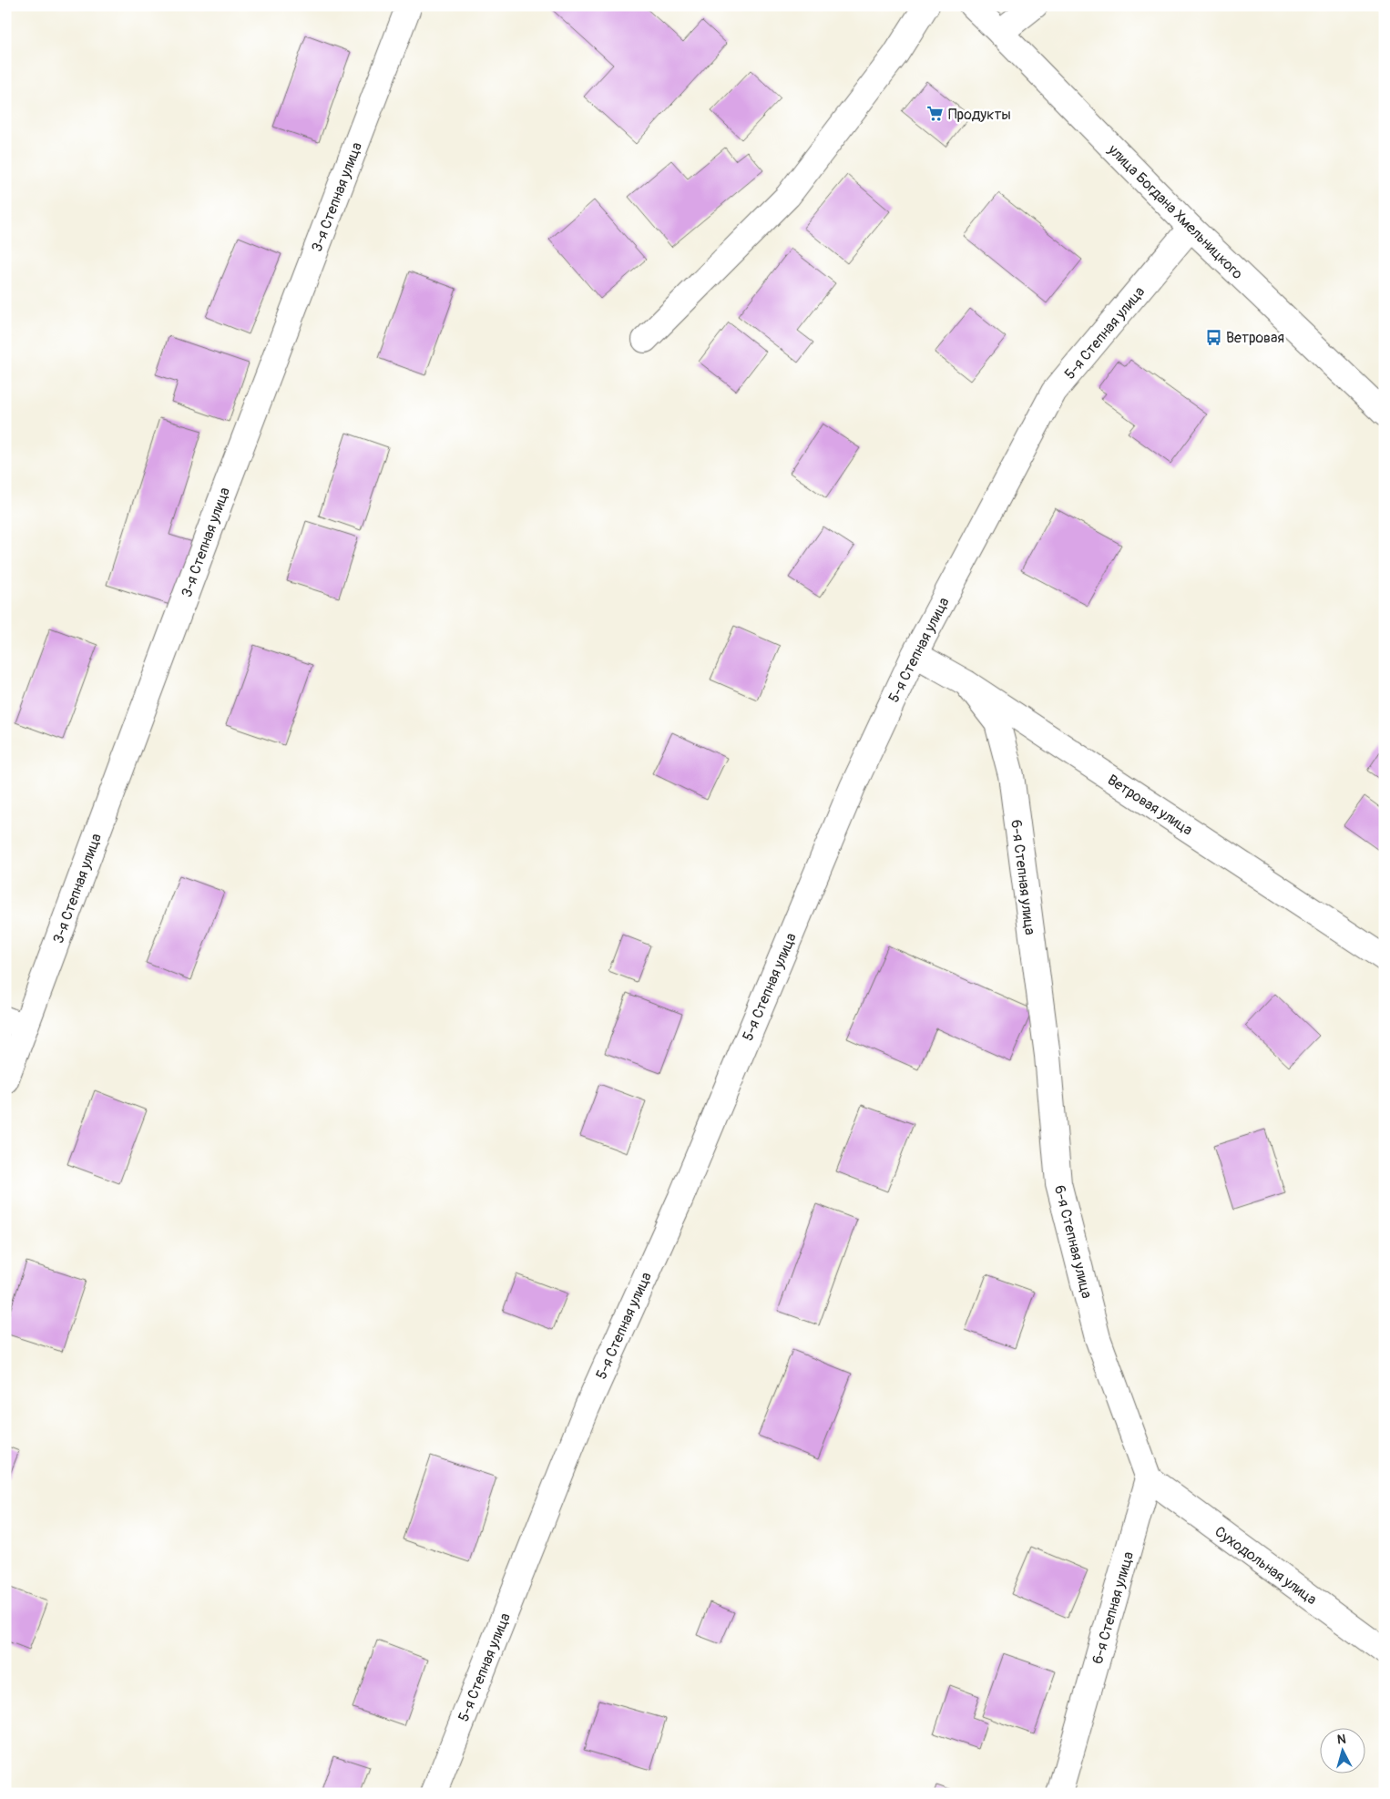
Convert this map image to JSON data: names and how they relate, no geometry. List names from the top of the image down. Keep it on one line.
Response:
{"streets":{"street":["3-я Степная улица","улица Богдана Хмельницкого","5-я Степная улица","Ветровая улица","6-я Степная улица","Суходольная улица"]},"crossings":[["улица Богдана Хмельницкого","5-я Степная улица"],["5-я Степная улица","Ветровая улица"],["Ветровая улица","6-я Степная улица"],["6-я Степная улица","Суходольная улица"]],"places":{"supermarket":["Продукты"],"bus stop":["Ветровая"]},"north":"top"}
